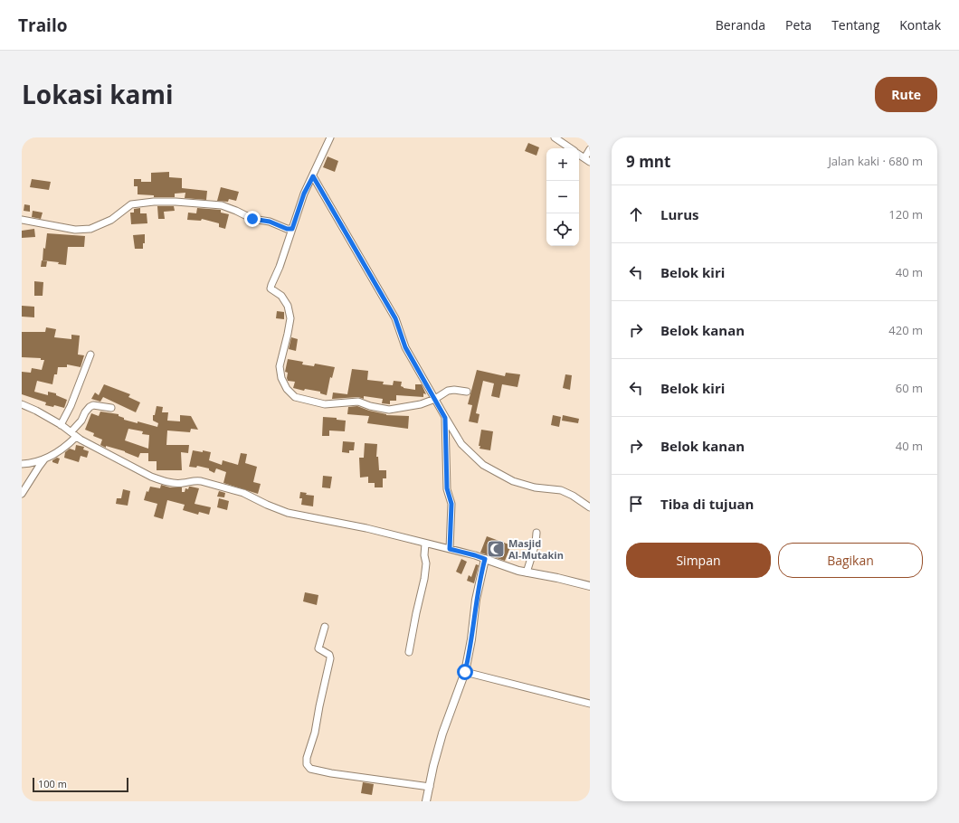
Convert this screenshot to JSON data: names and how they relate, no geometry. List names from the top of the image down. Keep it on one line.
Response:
{"places":{"mosque":["Masjid Al-Mutakin"]},"scale_bar":"100 m","page":{"header":"Trailo","nav":["Beranda","Peta","Tentang","Kontak"],"title":"Lokasi kami","buttons":["Rute",["Simpan","Bagikan"]],"heading":["9 mnt","Jalan kaki · 680 m"],"map_buttons":["+","−"],"list":[["Lurus","120 m"],["Belok kiri","40 m"],["Belok kanan","420 m"],["Belok kiri","60 m"],["Belok kanan","40 m"],"Tiba di tujuan"],"scale":"100 m"}}
